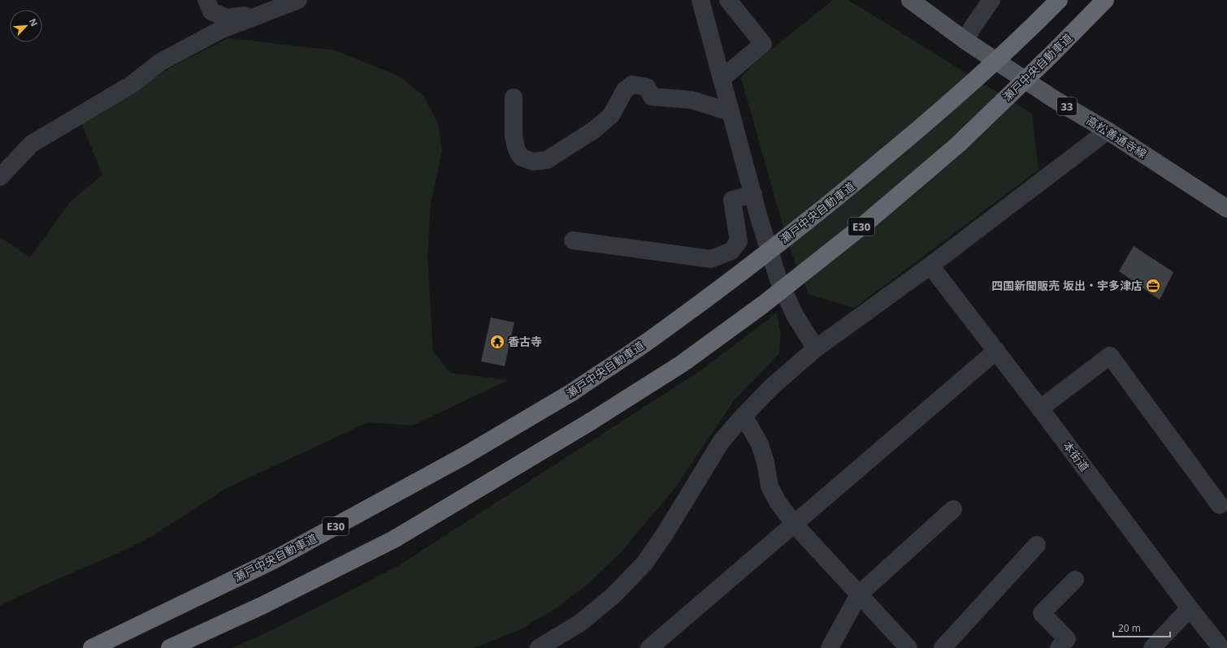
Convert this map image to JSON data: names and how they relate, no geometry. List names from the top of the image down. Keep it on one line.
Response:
{"streets":{"highway":["瀬戸中央自動車道","E30"],"main road":["33","高松善通寺線"],"street":["本街道"]},"places":{"office":["四国新聞販売 坂出・宇多津店"],"temple":["香古寺"]},"scale_bar":"20 m","north":"top right"}
